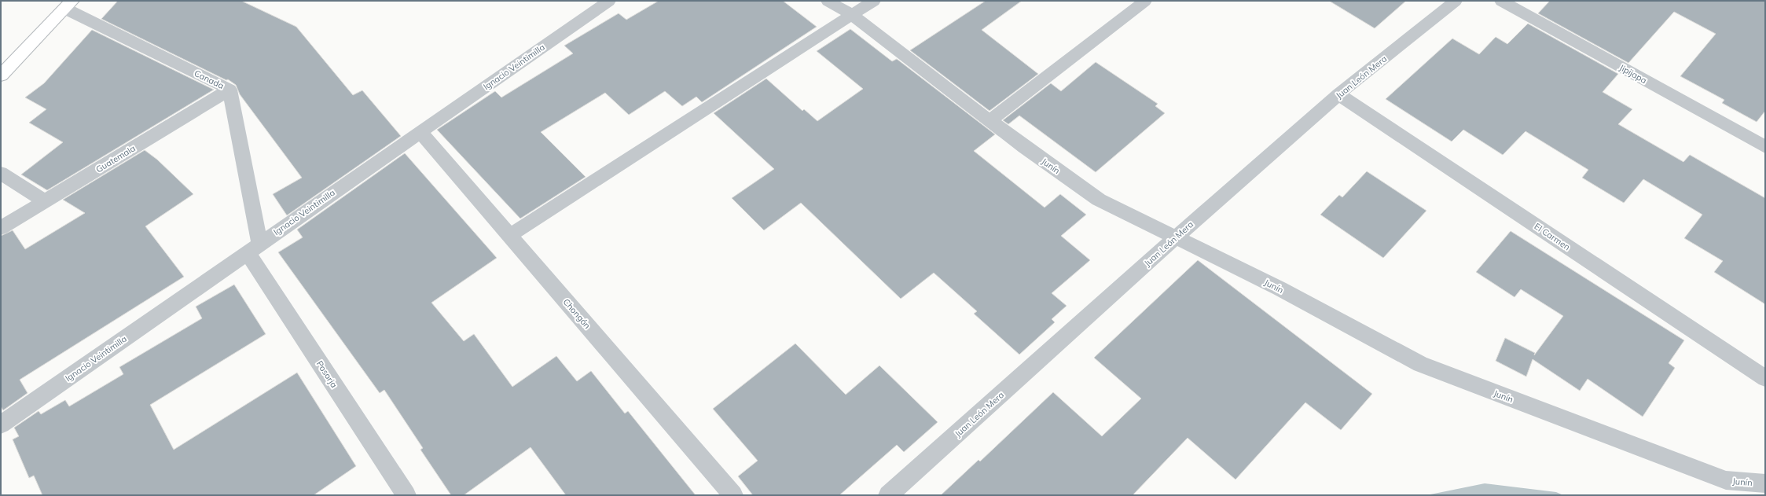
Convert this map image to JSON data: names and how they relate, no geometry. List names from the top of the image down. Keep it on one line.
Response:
{"streets":{"street":["Ignacio Veintimilla","Jipijapa","Juan León Mera","Canada","Guatemala","Junín","El Carmen","Chongón","Posorja"]},"crossings":[["Ignacio Veintimilla","Canada"],["Ignacio Veintimilla","Chongón"],["Ignacio Veintimilla","Posorja"],["Juan León Mera","Junín"],["Juan León Mera","El Carmen"],["Canada","Guatemala"],["Canada","Posorja"]]}
